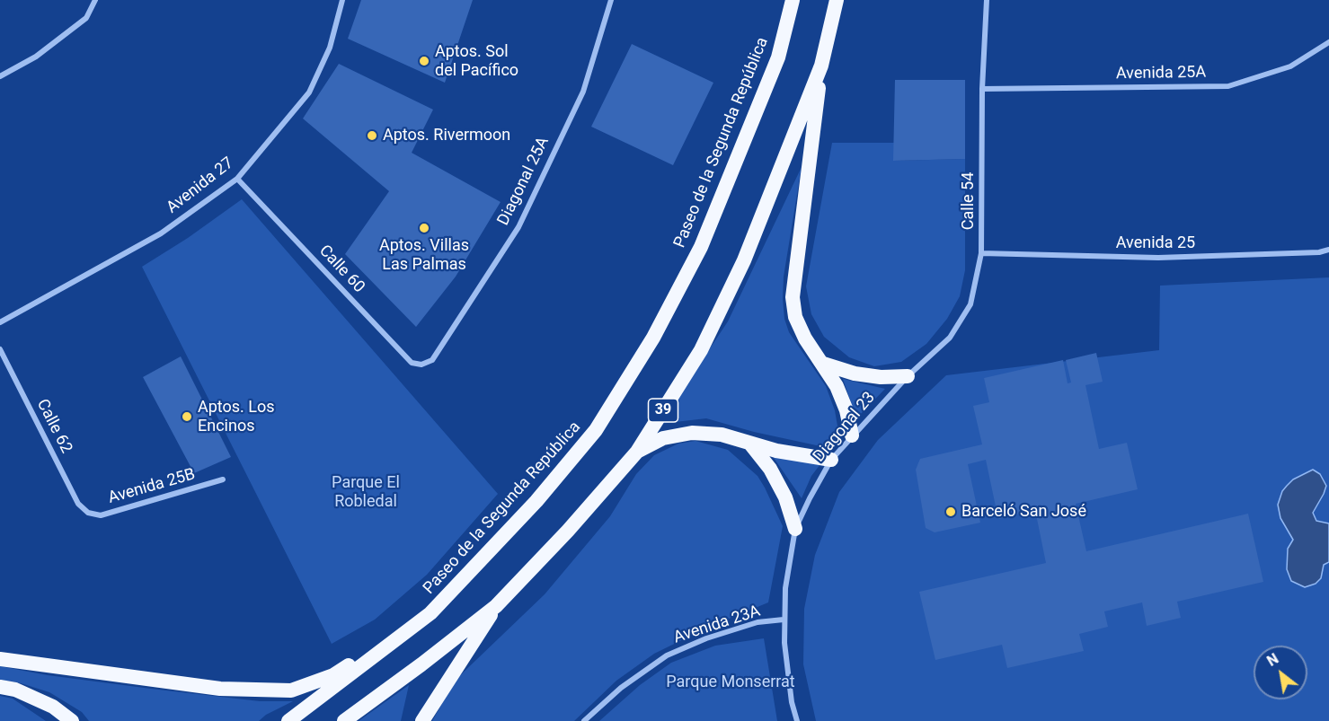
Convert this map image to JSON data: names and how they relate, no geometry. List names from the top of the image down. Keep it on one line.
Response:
{"streets":{"highway":["Paseo de la Segunda República","39"],"street":["Avenida 25A","Diagonal 25A","Avenida 27","Calle 54","Avenida 25","Calle 60","Calle 62","Diagonal 23","Avenida 25B","Avenida 23A"]},"crossings":[["Avenida 25A","Calle 54"],["Diagonal 25A","Calle 60"],["Avenida 27","Calle 60"],["Calle 54","Avenida 25"],["Calle 54","Diagonal 23"],["Calle 62","Avenida 25B"],["Diagonal 23","Avenida 23A"]],"parks":["Parque El Robledal","Parque Monserrat"],"places":["Aptos. Sol del Pacífico","Aptos. Rivermoon","Aptos. Villas Las Palmas","Aptos. Los Encinos","Barceló San José"],"north":"top left"}
